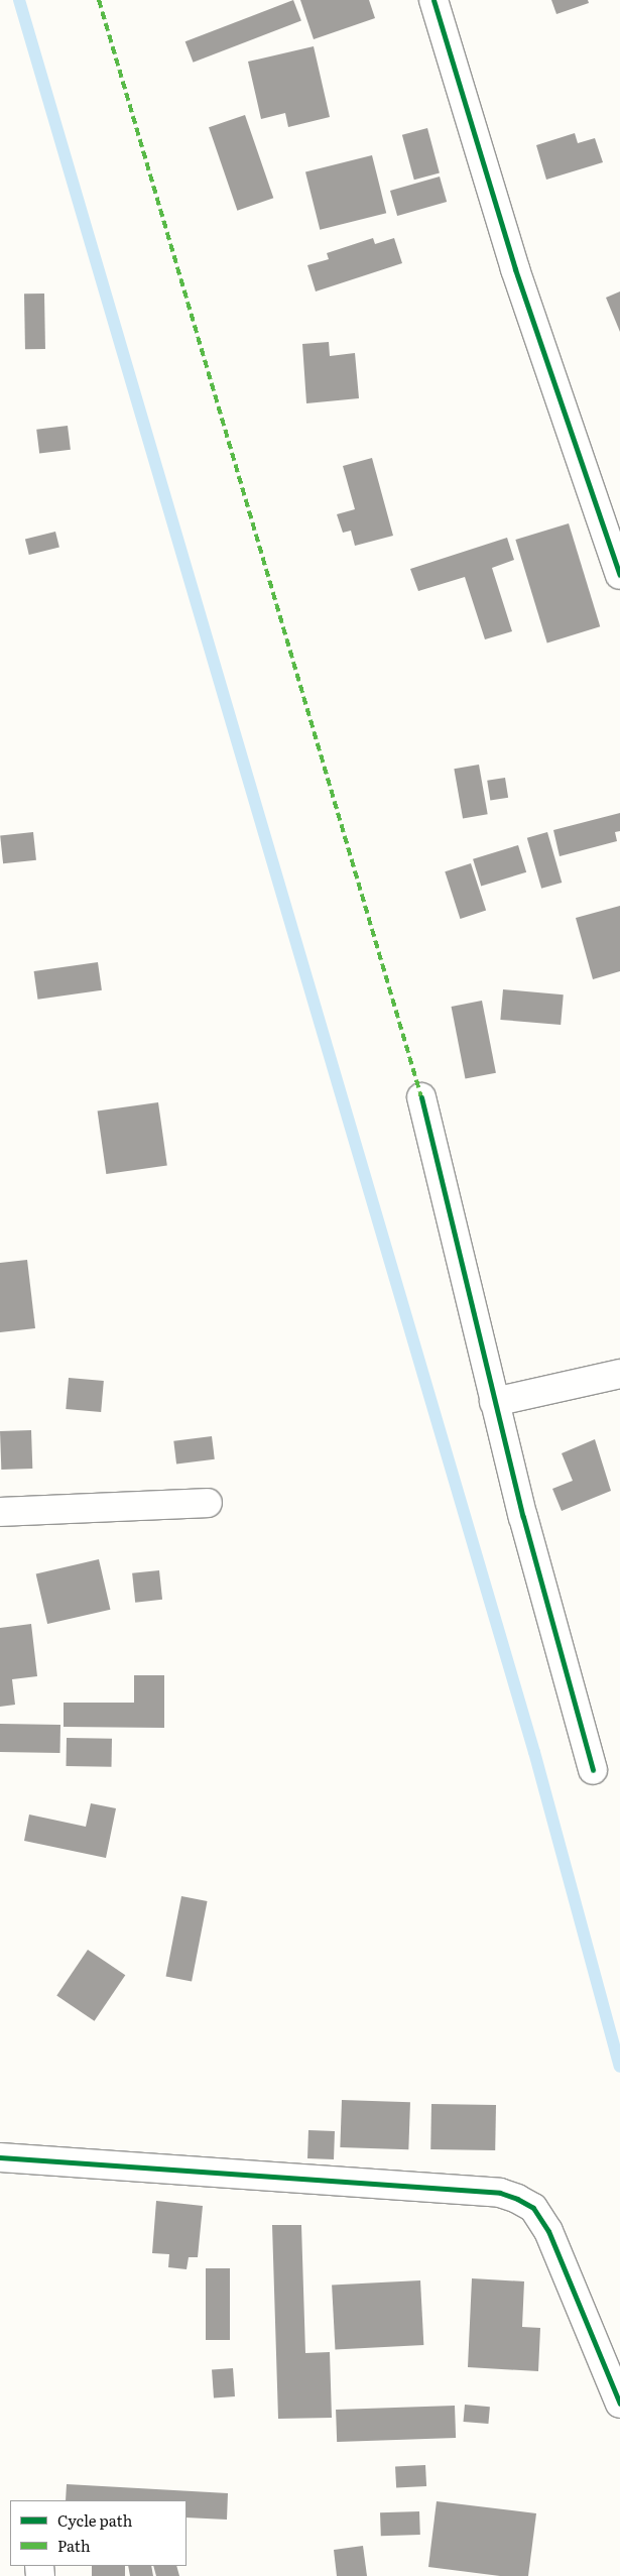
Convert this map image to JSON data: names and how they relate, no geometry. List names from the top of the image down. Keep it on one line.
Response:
{"legend":["Cycle path","Path"]}
